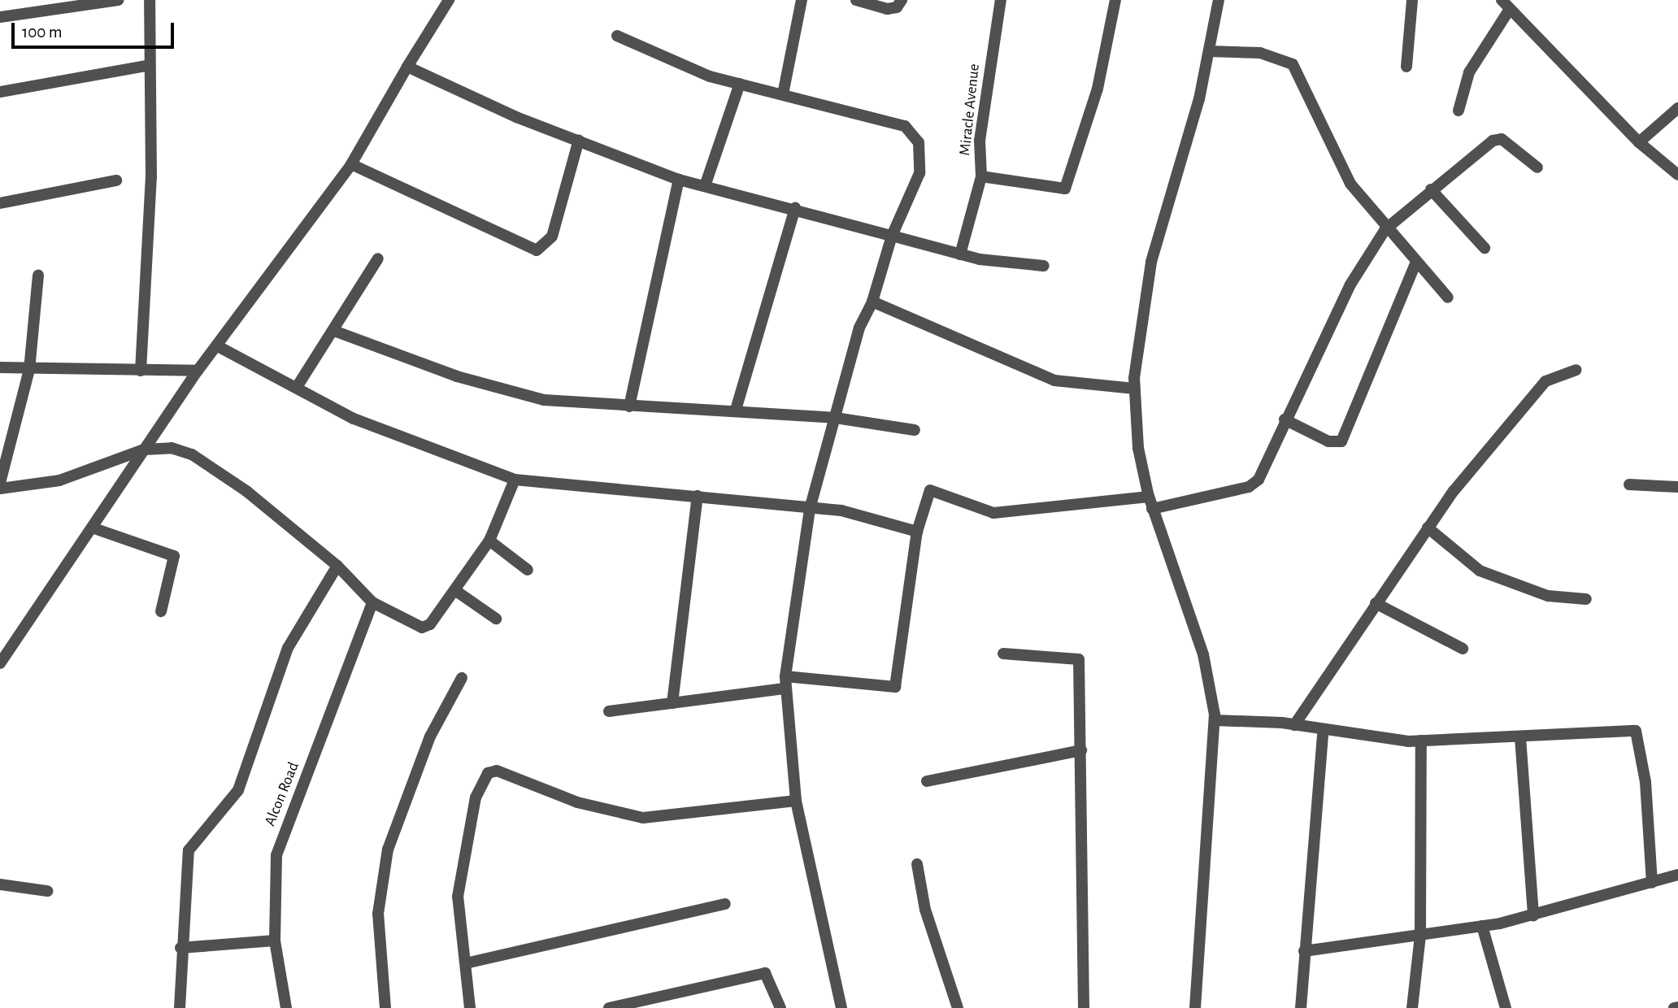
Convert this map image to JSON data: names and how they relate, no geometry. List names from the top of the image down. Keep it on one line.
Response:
{"streets":{"street":["Miracle Avenue","Alcon Road"]},"scale_bar":"100 m"}
